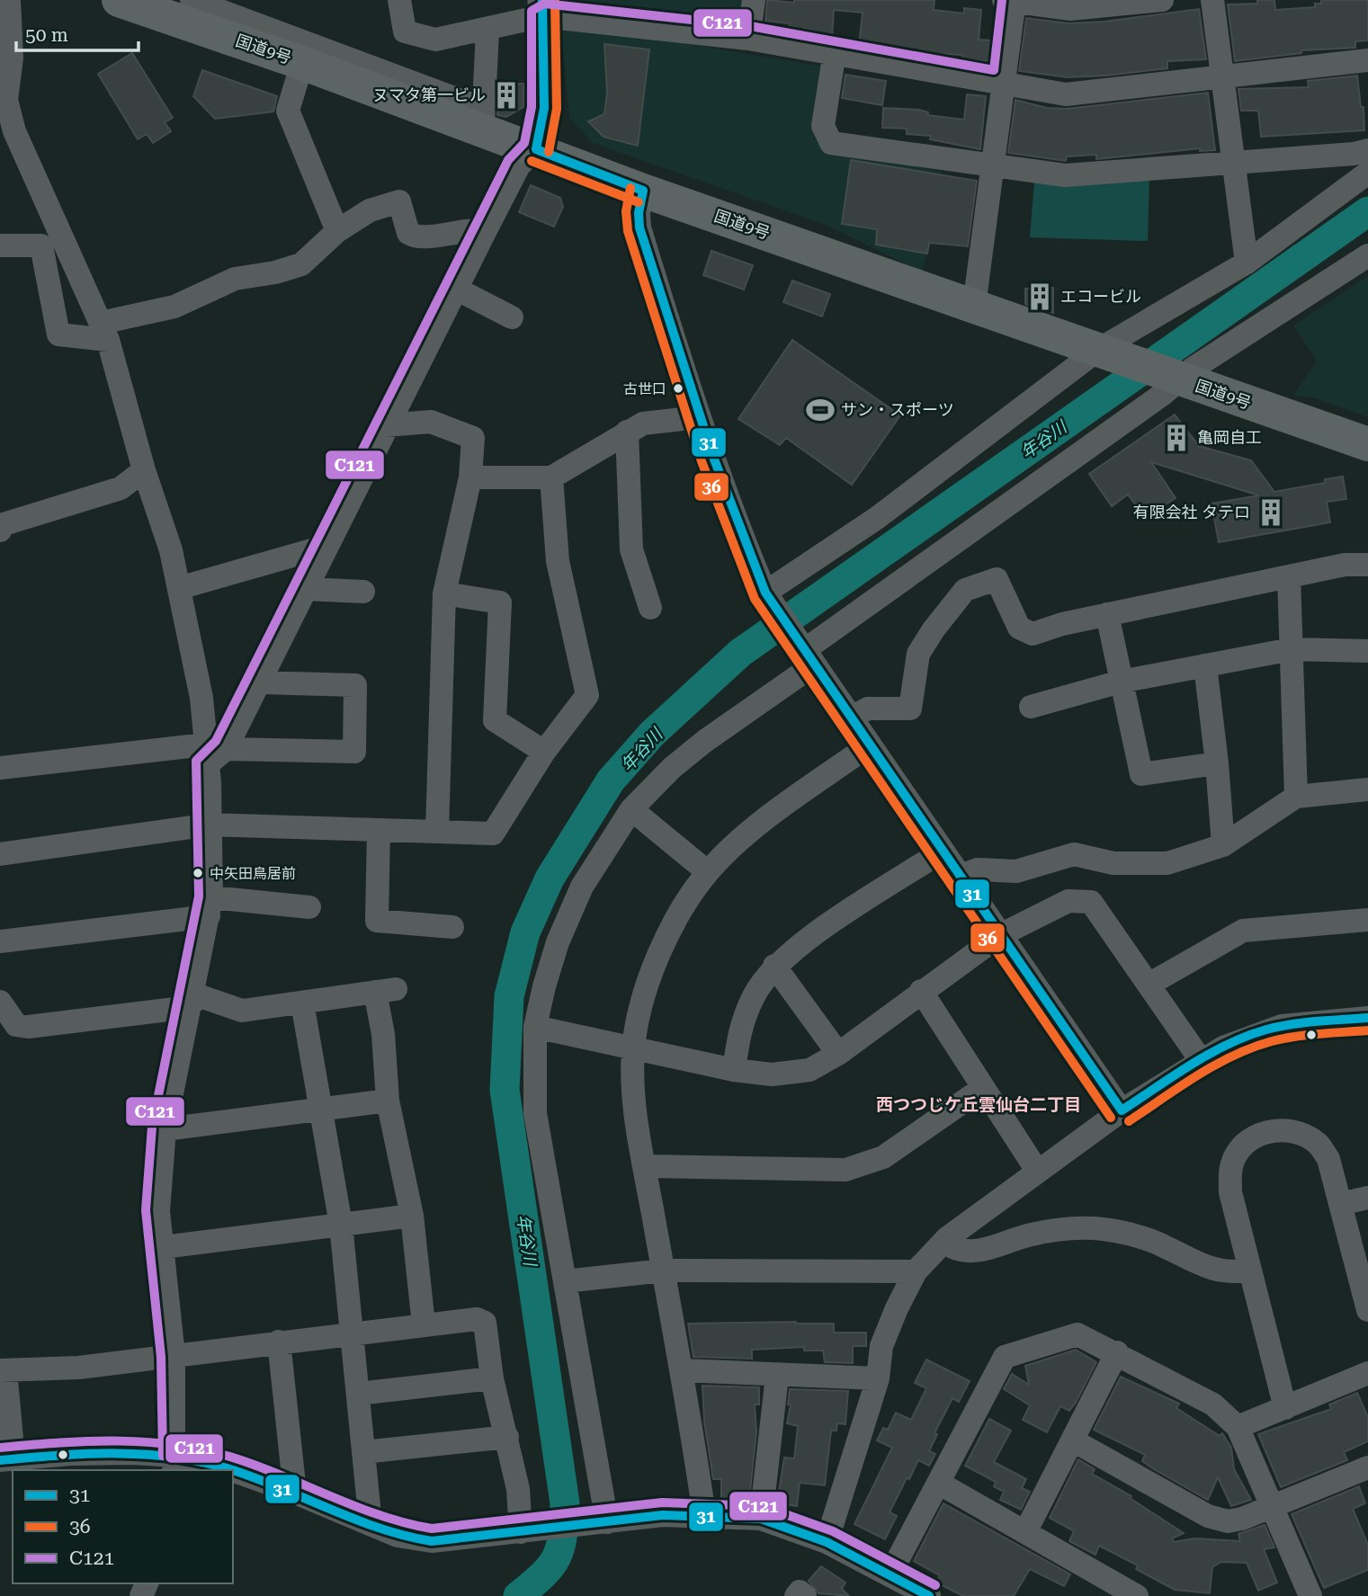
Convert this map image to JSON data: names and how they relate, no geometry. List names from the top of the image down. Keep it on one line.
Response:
{"streets":{"highway":["国道9号"]},"districts":["西つつじケ丘雲仙台二丁目"],"water":["年谷川"],"places":{"building":["ヌマタ第一ビル","エコービル","亀岡自工","有限会社 タテロ"],"other":["古世口","中矢田鳥居前"],"sports":["サン・スポーツ"]},"lines":["transit line 31","transit line 36","transit line C121"],"legend":["31","36","C121"],"scale_bar":"50 m"}
